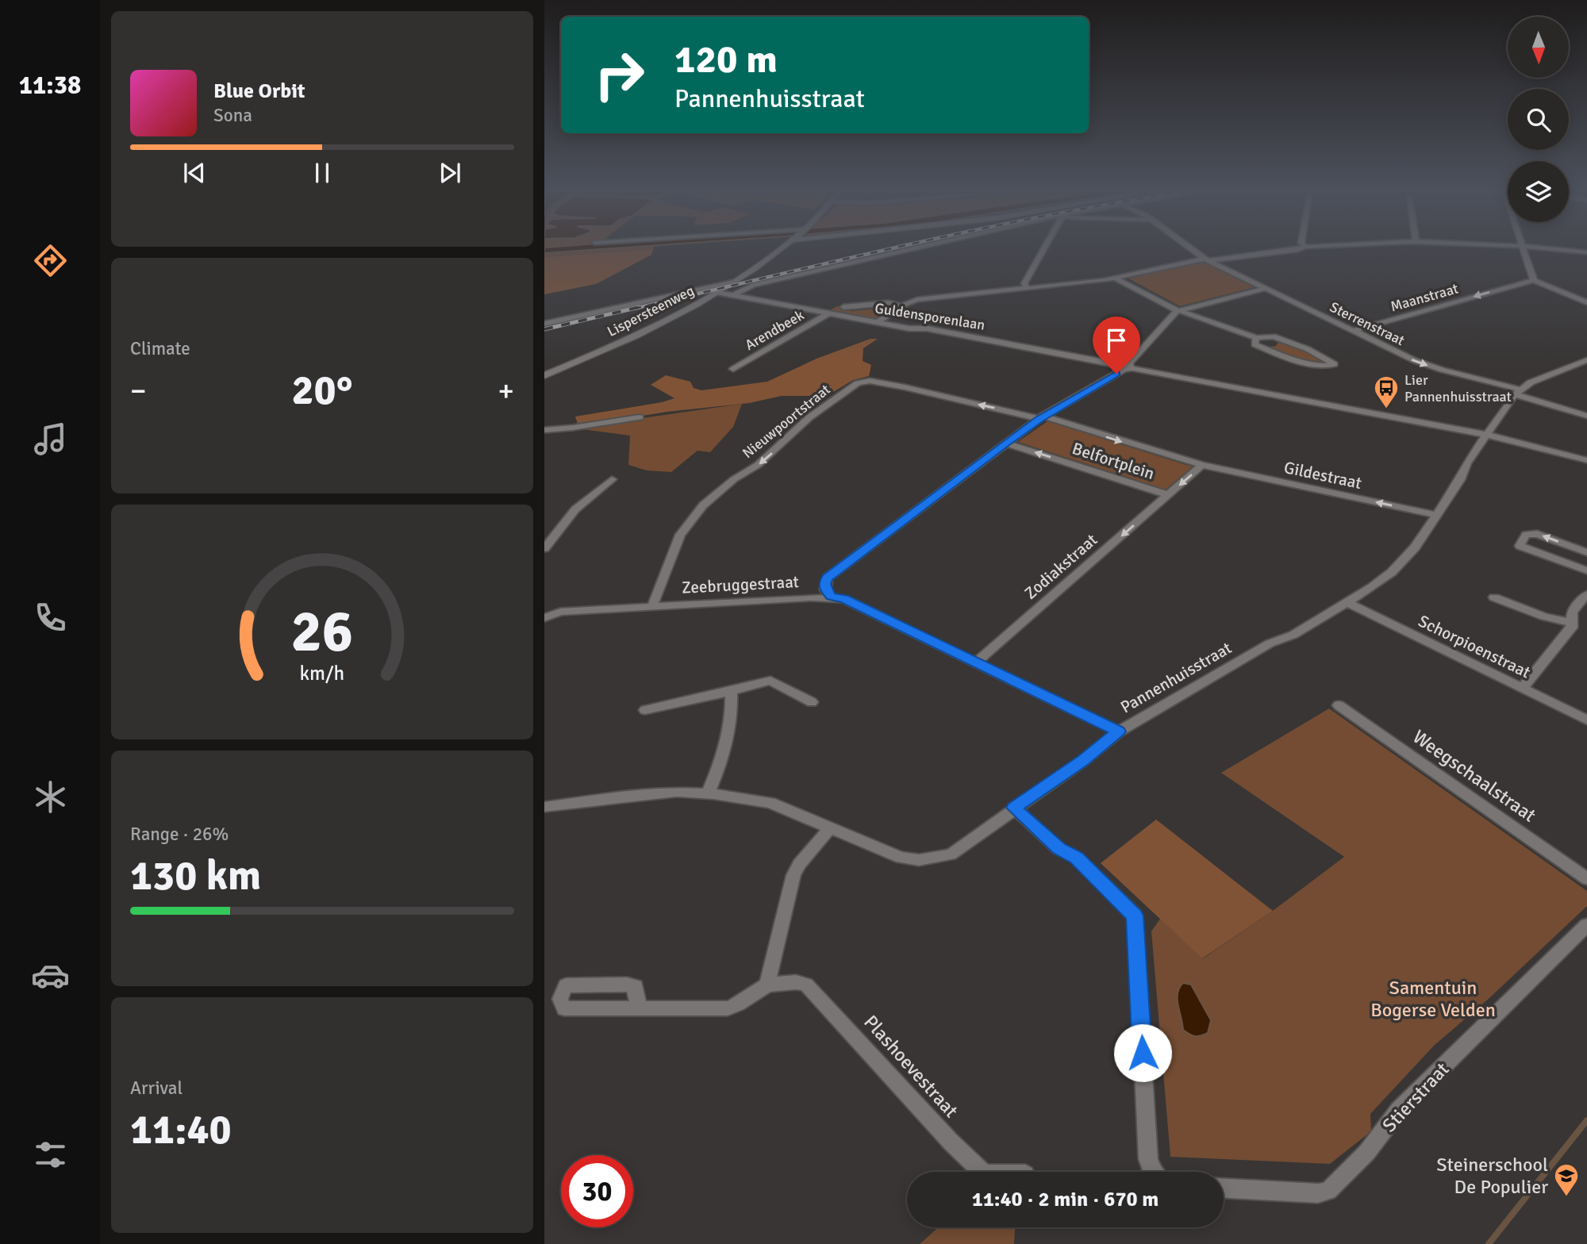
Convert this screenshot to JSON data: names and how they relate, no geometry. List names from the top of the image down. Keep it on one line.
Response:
{"streets":{"street":["Maanstraat","Lispersteenweg","Guldensporenlaan","Sterrenstraat","Arendbeek","Nieuwpoortstraat","Belfortplein","Gildestraat","Zodiakstraat","Zeebruggestraat","Schorpioenstraat","Pannenhuisstraat","Weegschaalstraat","Plashoevestraat","Stierstraat"]},"crossings":[["Maanstraat","Sterrenstraat"],["Lispersteenweg","Guldensporenlaan"],["Guldensporenlaan","Arendbeek"],["Guldensporenlaan","Pannenhuisstraat"],["Sterrenstraat","Pannenhuisstraat"],["Nieuwpoortstraat","Belfortplein"],["Nieuwpoortstraat","Zeebruggestraat"],["Belfortplein","Gildestraat"],["Belfortplein","Zodiakstraat"],["Gildestraat","Pannenhuisstraat"],["Schorpioenstraat","Pannenhuisstraat"]],"one_way":["Maanstraat","Sterrenstraat","Gildestraat","Zodiakstraat"],"parks":["Samentuin Bogerse Velden"],"places":{"bus stop":["Lier Pannenhuisstraat"],"school or university":["Steinerschool De Populier"]},"north":"bottom","page":{"tabs":"11:38","turn":["120 m","Pannenhuisstraat"],"song":["Blue Orbit","Sona"],"tile":["Climate",["Range · 26%","130 km"],["Arrival","11:40"]],"heat":["−","20°","+"],"limit":"30","trip":"11:40 · 2 min · 670 m","gauge":["26","km/h"]}}
